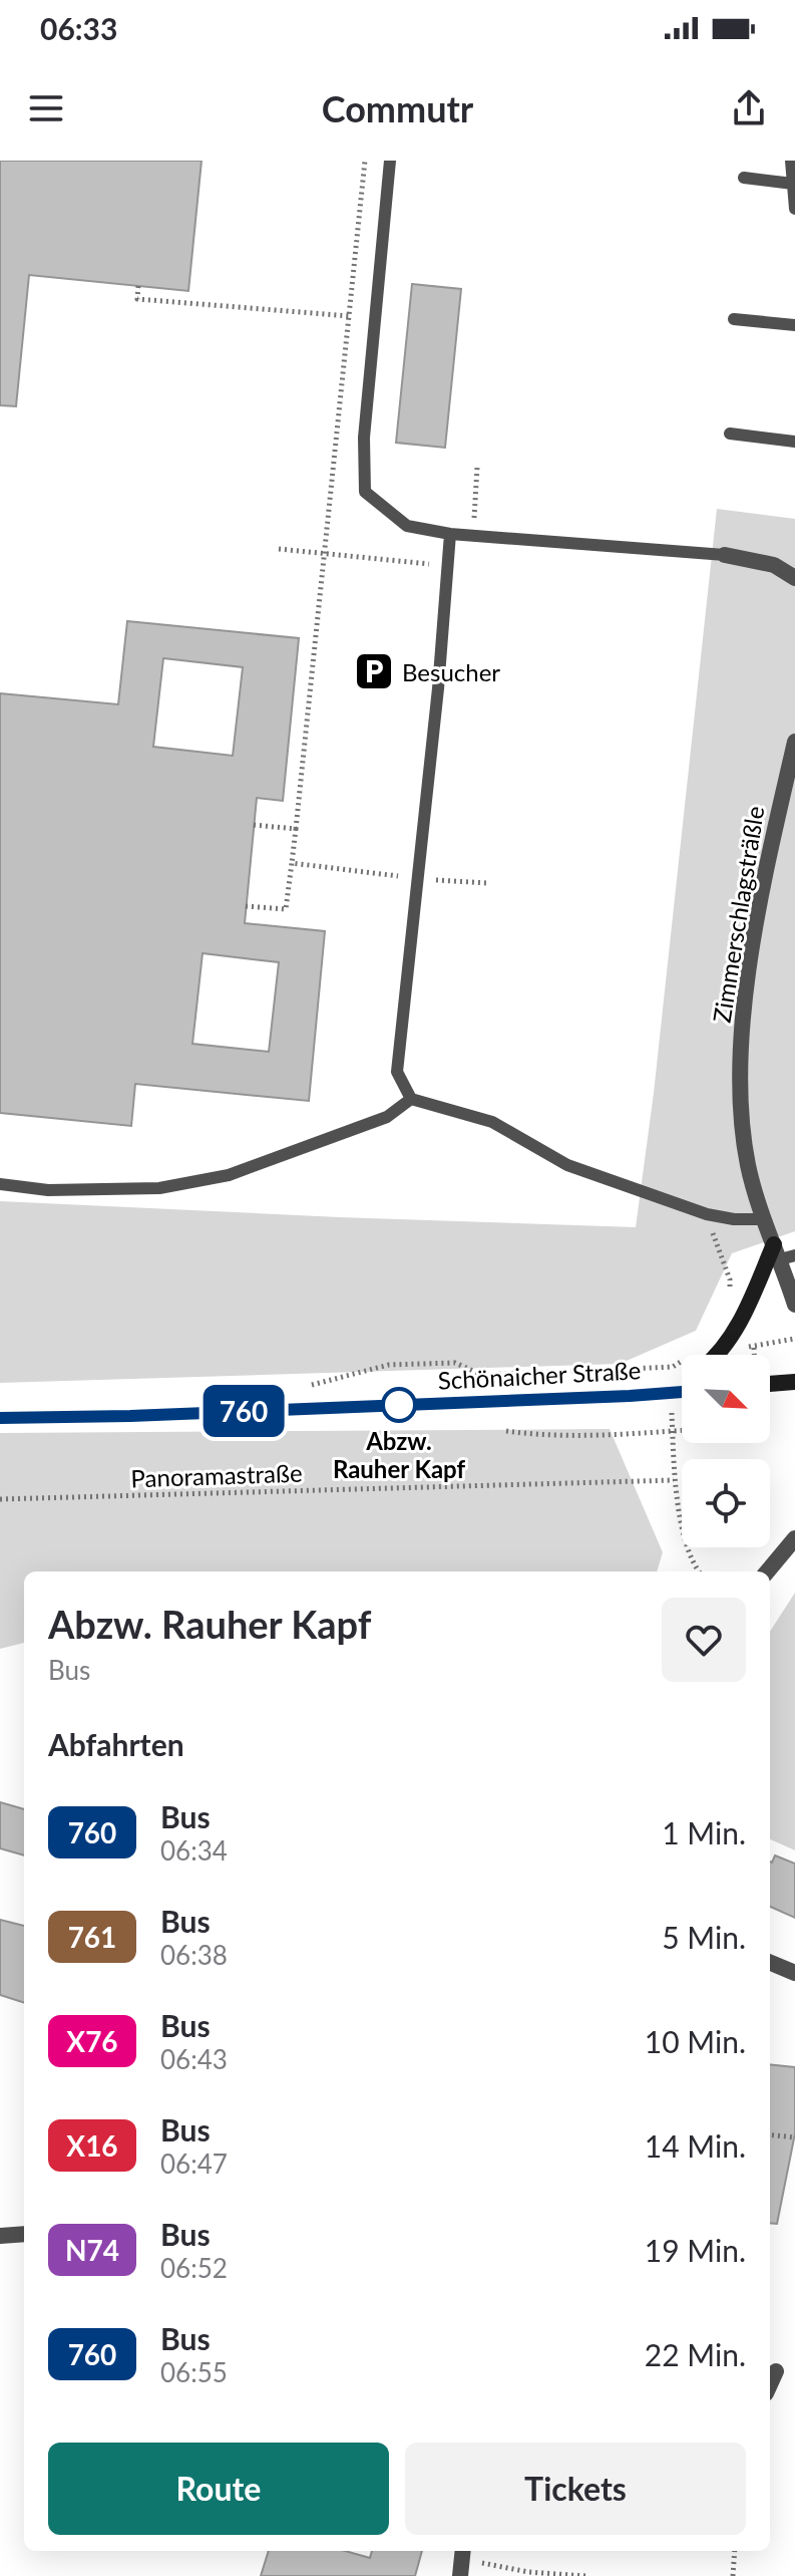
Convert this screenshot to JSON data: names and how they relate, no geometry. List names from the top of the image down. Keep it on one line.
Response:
{"streets":{"main road":["Schönaicher Straße"],"street":["Zimmerschlagsträßle"],"path":["Panoramastraße"]},"places":{"parking":["Besucher"],"other":["Abzw. Rauher Kapf"]},"lines":["bus line 760"],"north":"bottom right","page":{"status":"06:33","header":"Commutr","on_map":"760","heading":[["Abzw. Rauher Kapf","Bus"],"Abfahrten"],"list":[{"mark":"760","name":"Bus","note":"06:34","value":"1 Min."},{"mark":"761","name":"Bus","note":"06:38","value":"5 Min."},{"mark":"X76","name":"Bus","note":"06:43","value":"10 Min."},{"mark":"X16","name":"Bus","note":"06:47","value":"14 Min."},{"mark":"N74","name":"Bus","note":"06:52","value":"19 Min."},{"mark":"760","name":"Bus","note":"06:55","value":"22 Min."}],"buttons":["Route","Tickets"]}}
